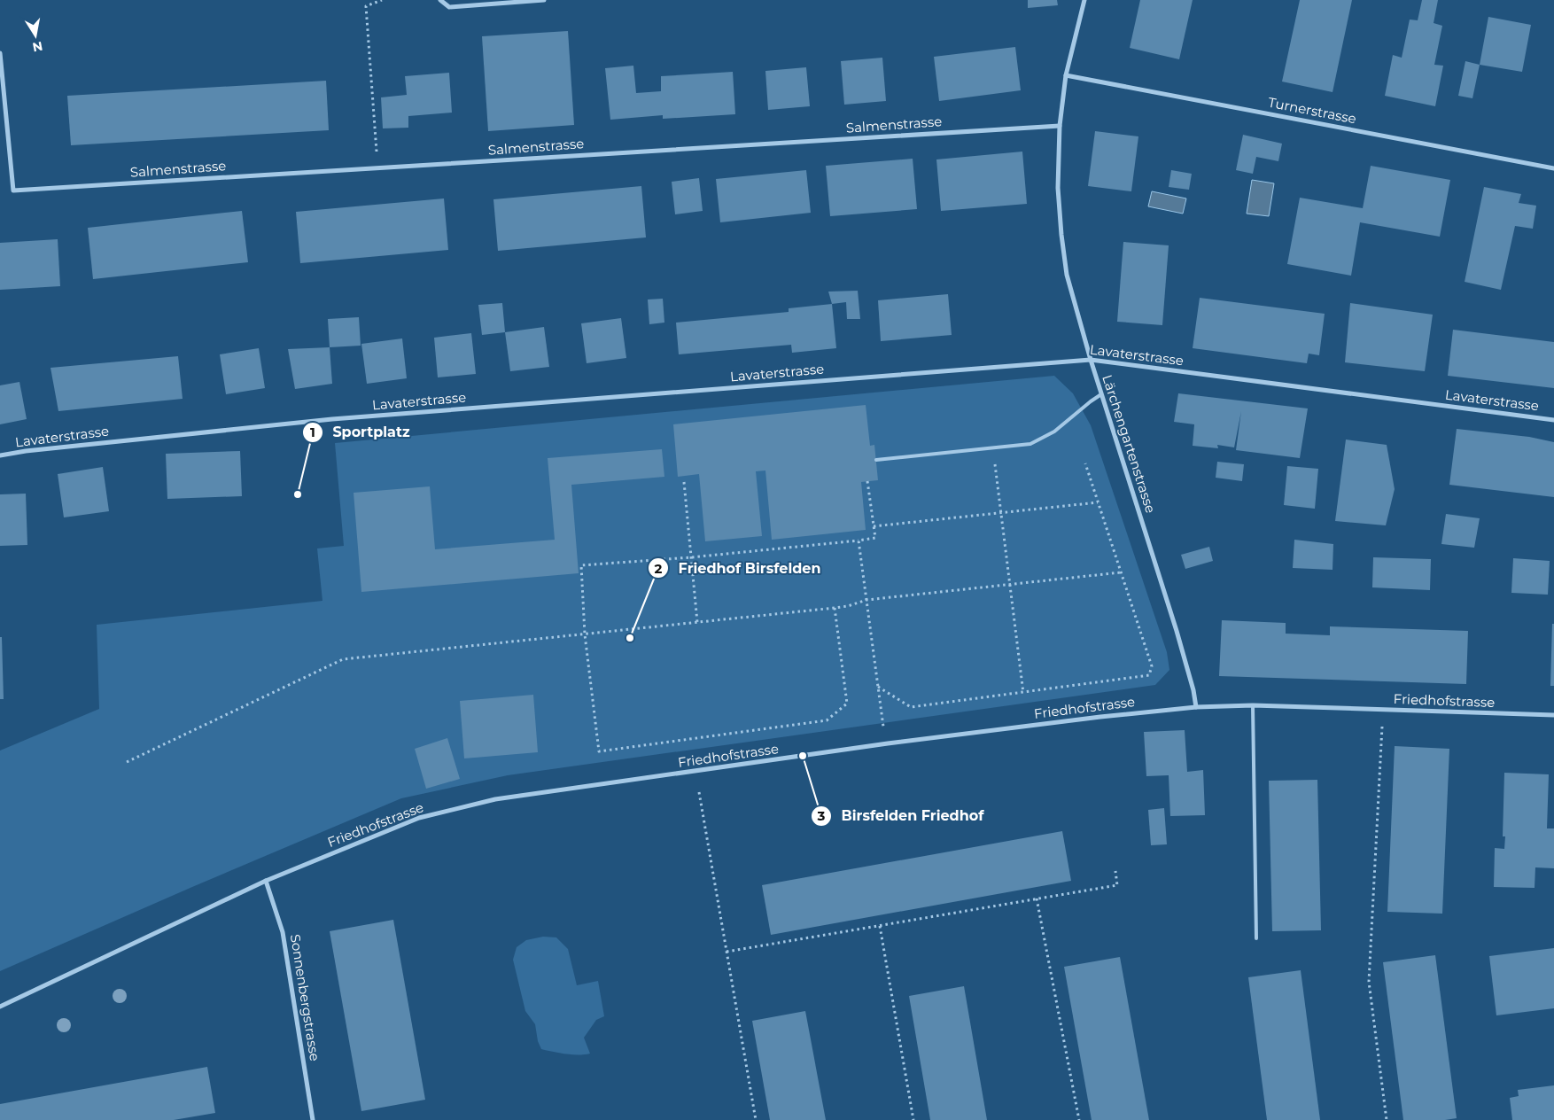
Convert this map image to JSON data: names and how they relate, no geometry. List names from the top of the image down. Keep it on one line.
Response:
{"streets":{"street":["Turnerstrasse","Salmenstrasse","Lavaterstrasse","Lärchengartenstrasse","Friedhofstrasse","Sonnenbergstrasse"]},"crossings":[["Turnerstrasse","Lärchengartenstrasse"],["Salmenstrasse","Lärchengartenstrasse"],["Lavaterstrasse","Lärchengartenstrasse"],["Lärchengartenstrasse","Friedhofstrasse"],["Friedhofstrasse","Sonnenbergstrasse"]],"places":["Sportplatz","Friedhof Birsfelden","Birsfelden Friedhof"],"north":"bottom"}
